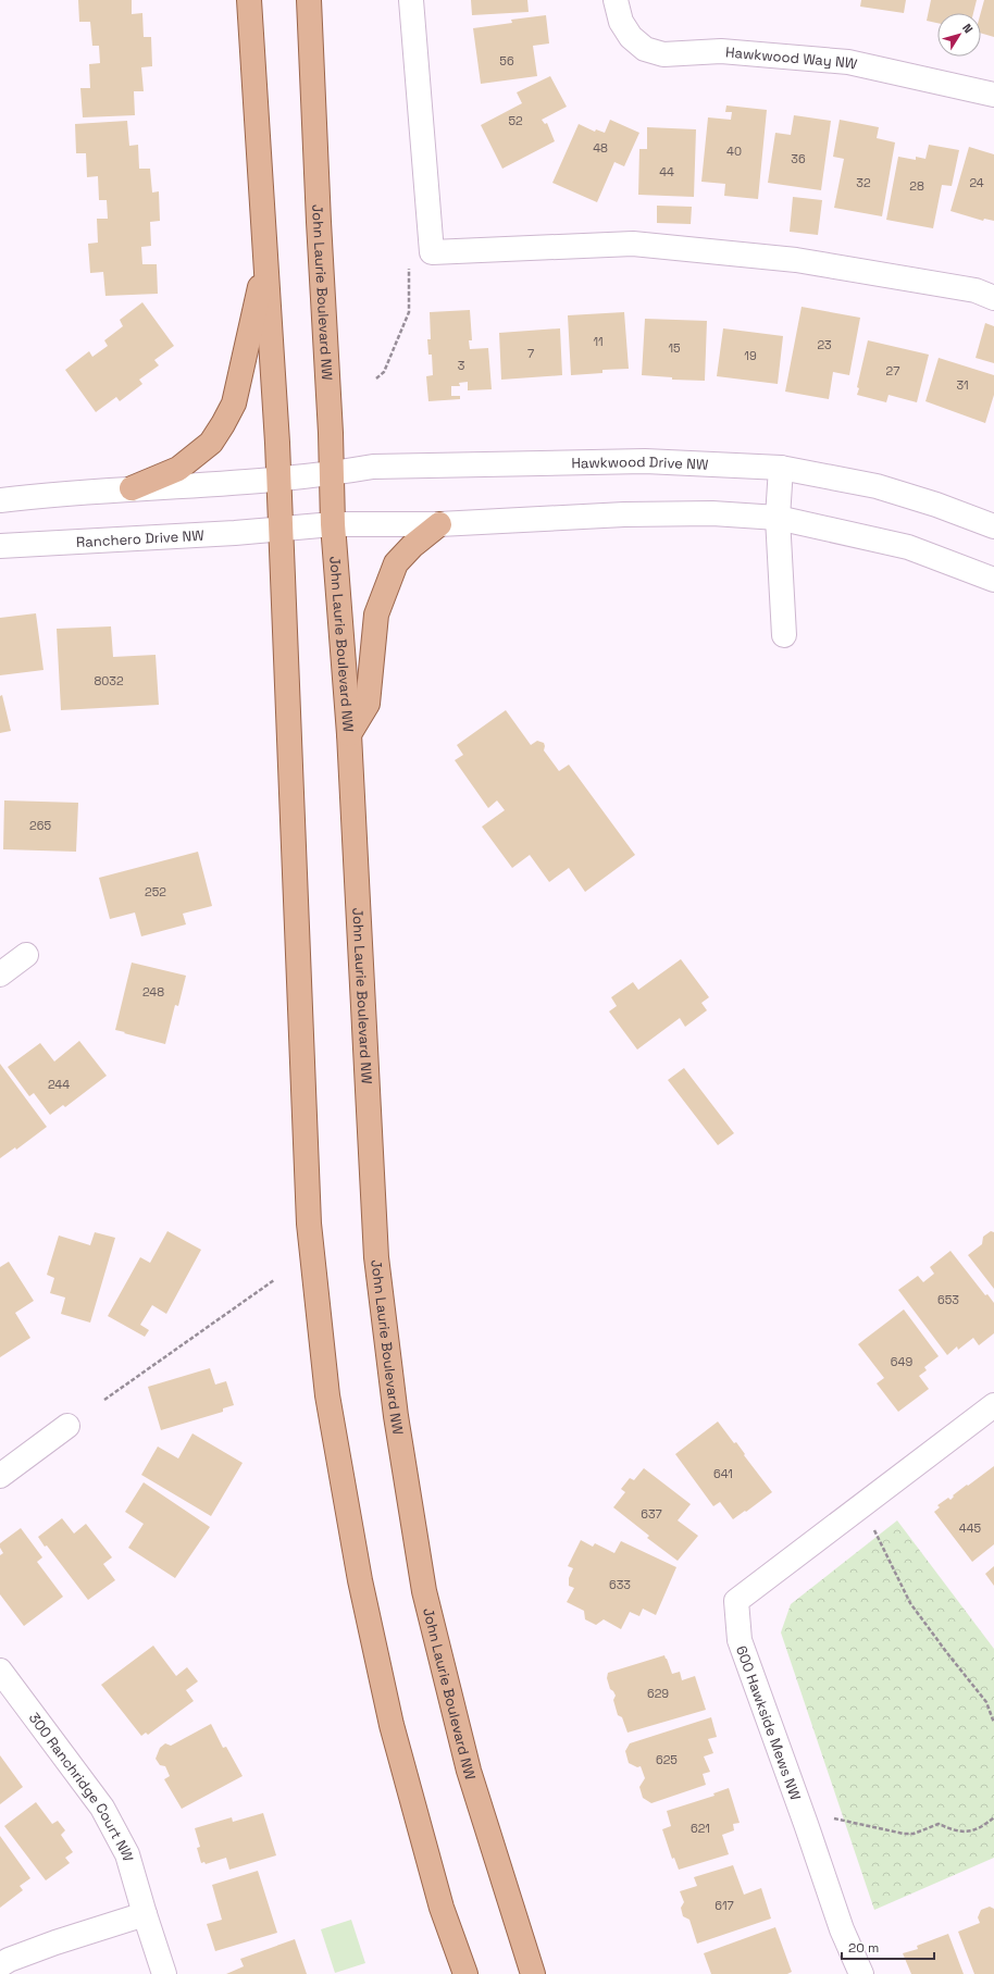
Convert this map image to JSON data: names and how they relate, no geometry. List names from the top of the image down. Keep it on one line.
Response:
{"streets":{"main road":["John Laurie Boulevard NW"],"street":["Hawkwood Way NW","Hawkwood Drive NW","Ranchero Drive NW","600 Hawkside Mews NW","300 Ranchridge Court NW"]},"crossings":[["John Laurie Boulevard NW","Hawkwood Drive NW"]],"house_numbers":["56","52","48","40","36","44","32","24","28","11","23","15","7","19","3","27","31","8032","265","252","248","244","653","649","641","637","445","633","629","625","621","617"],"scale_bar":"20 m","north":"top right"}
